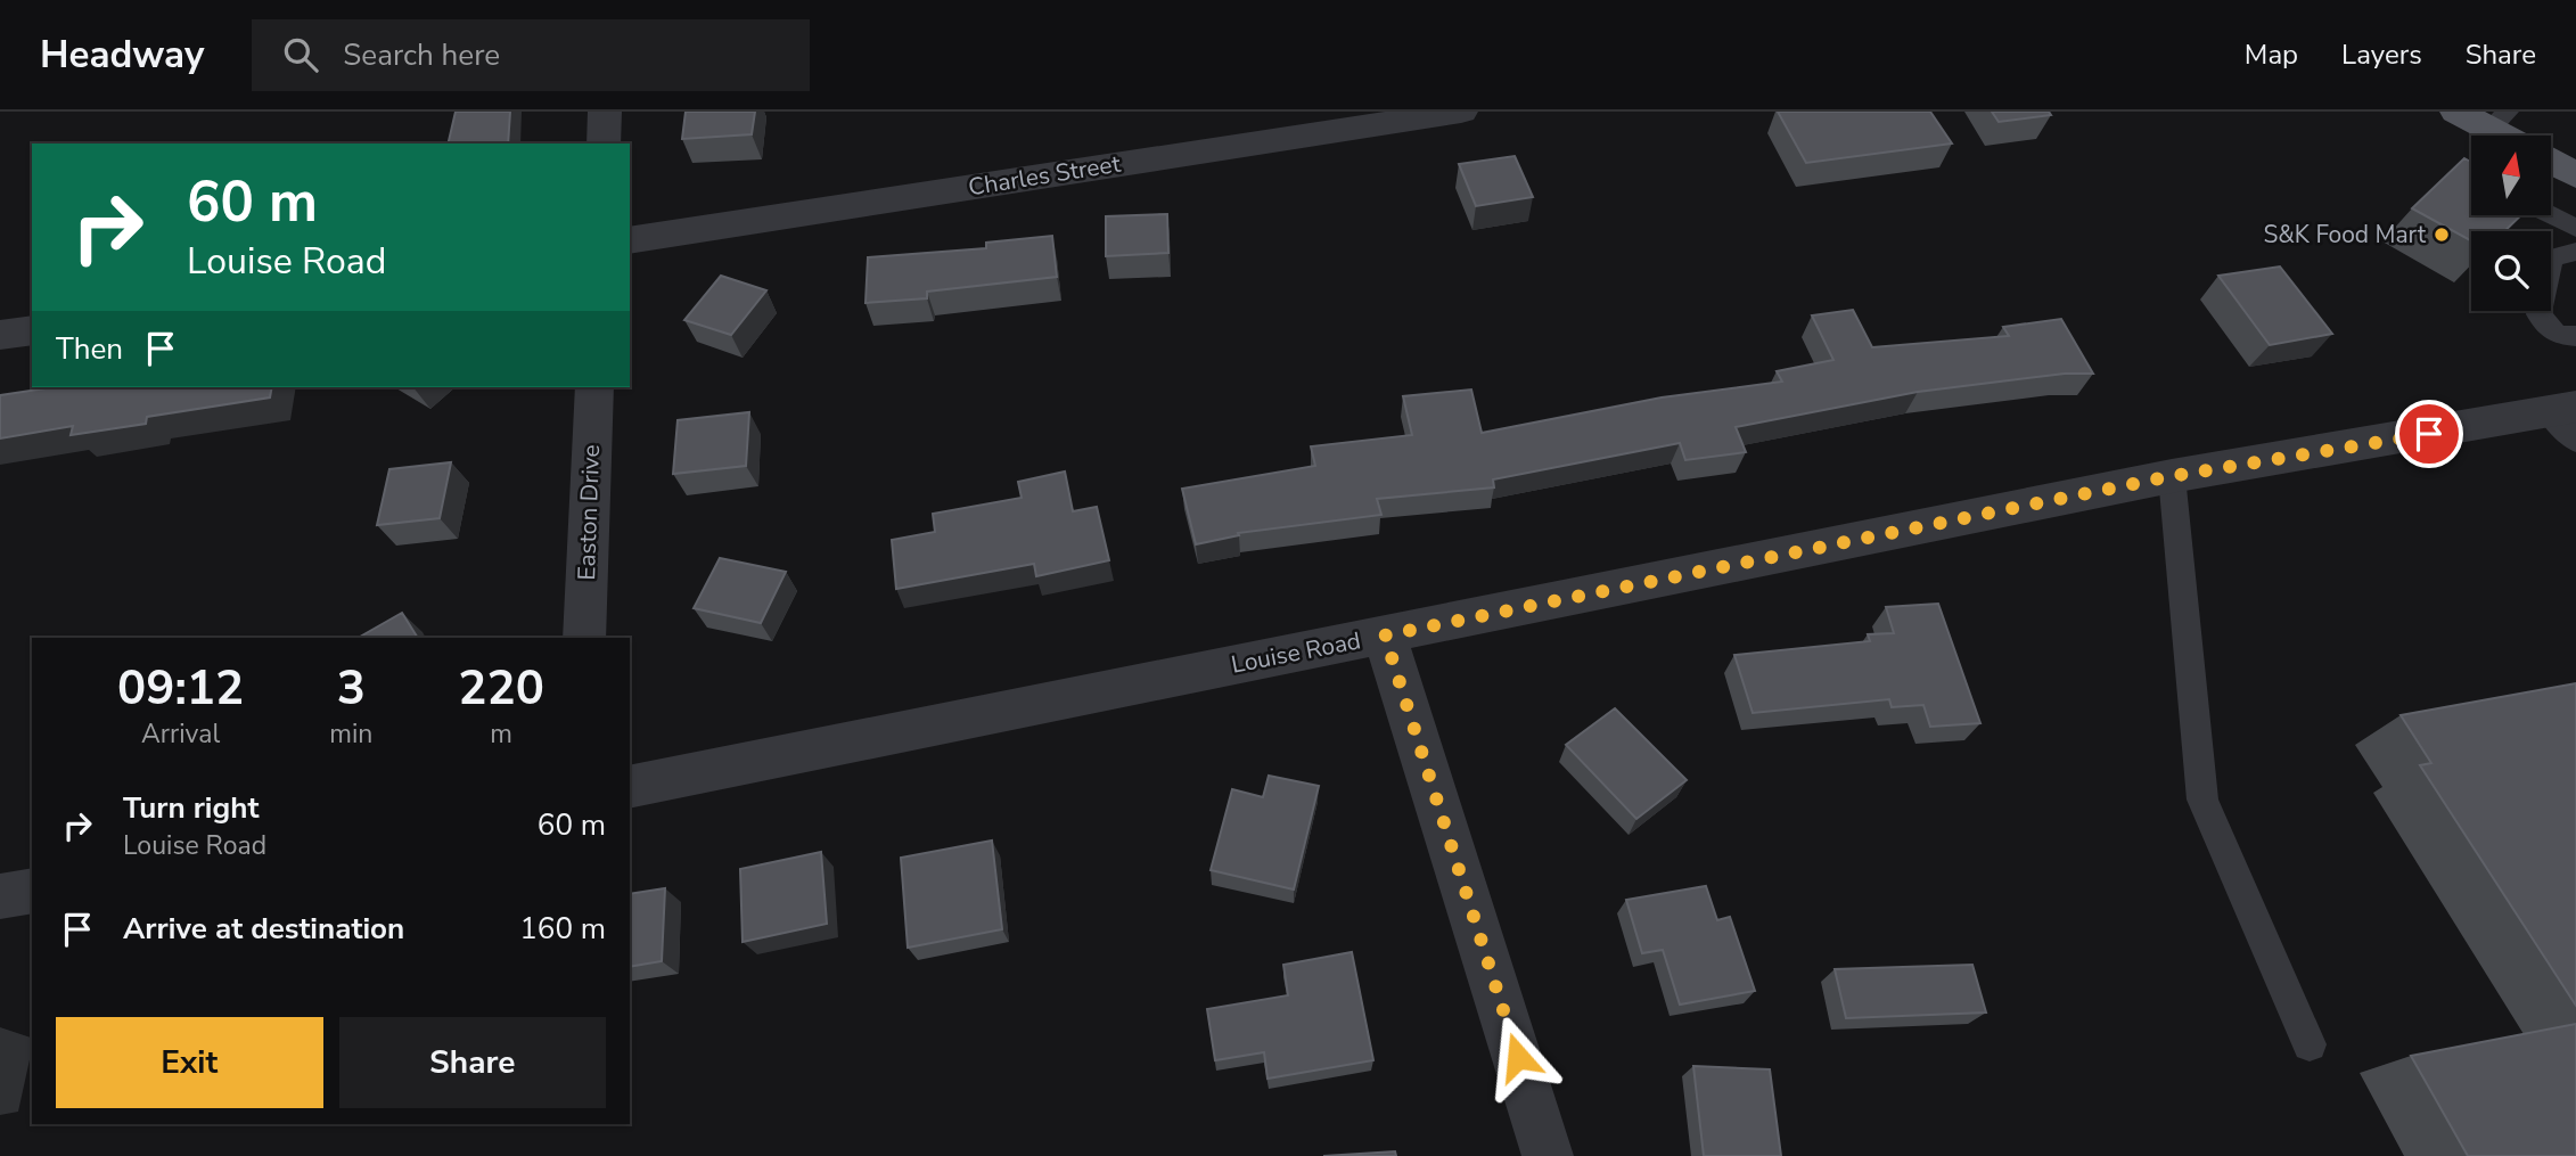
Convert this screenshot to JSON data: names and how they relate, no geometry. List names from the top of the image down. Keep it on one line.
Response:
{"streets":{"street":["Charles Street","Easton Drive","Louise Road"]},"places":["S&K Food Mart"],"north":"top","page":{"header":"Headway","search":"Search here","nav":["Map","Layers","Share"],"turn":["60 m","Louise Road"],"then":"Then","eta":["09:12","Arrival","3","min","220","m"],"list":[{"name":"Turn right","note":"Louise Road","value":"60 m"},{"name":"Arrive at destination","value":"160 m"}],"buttons":["Exit","Share"]}}
